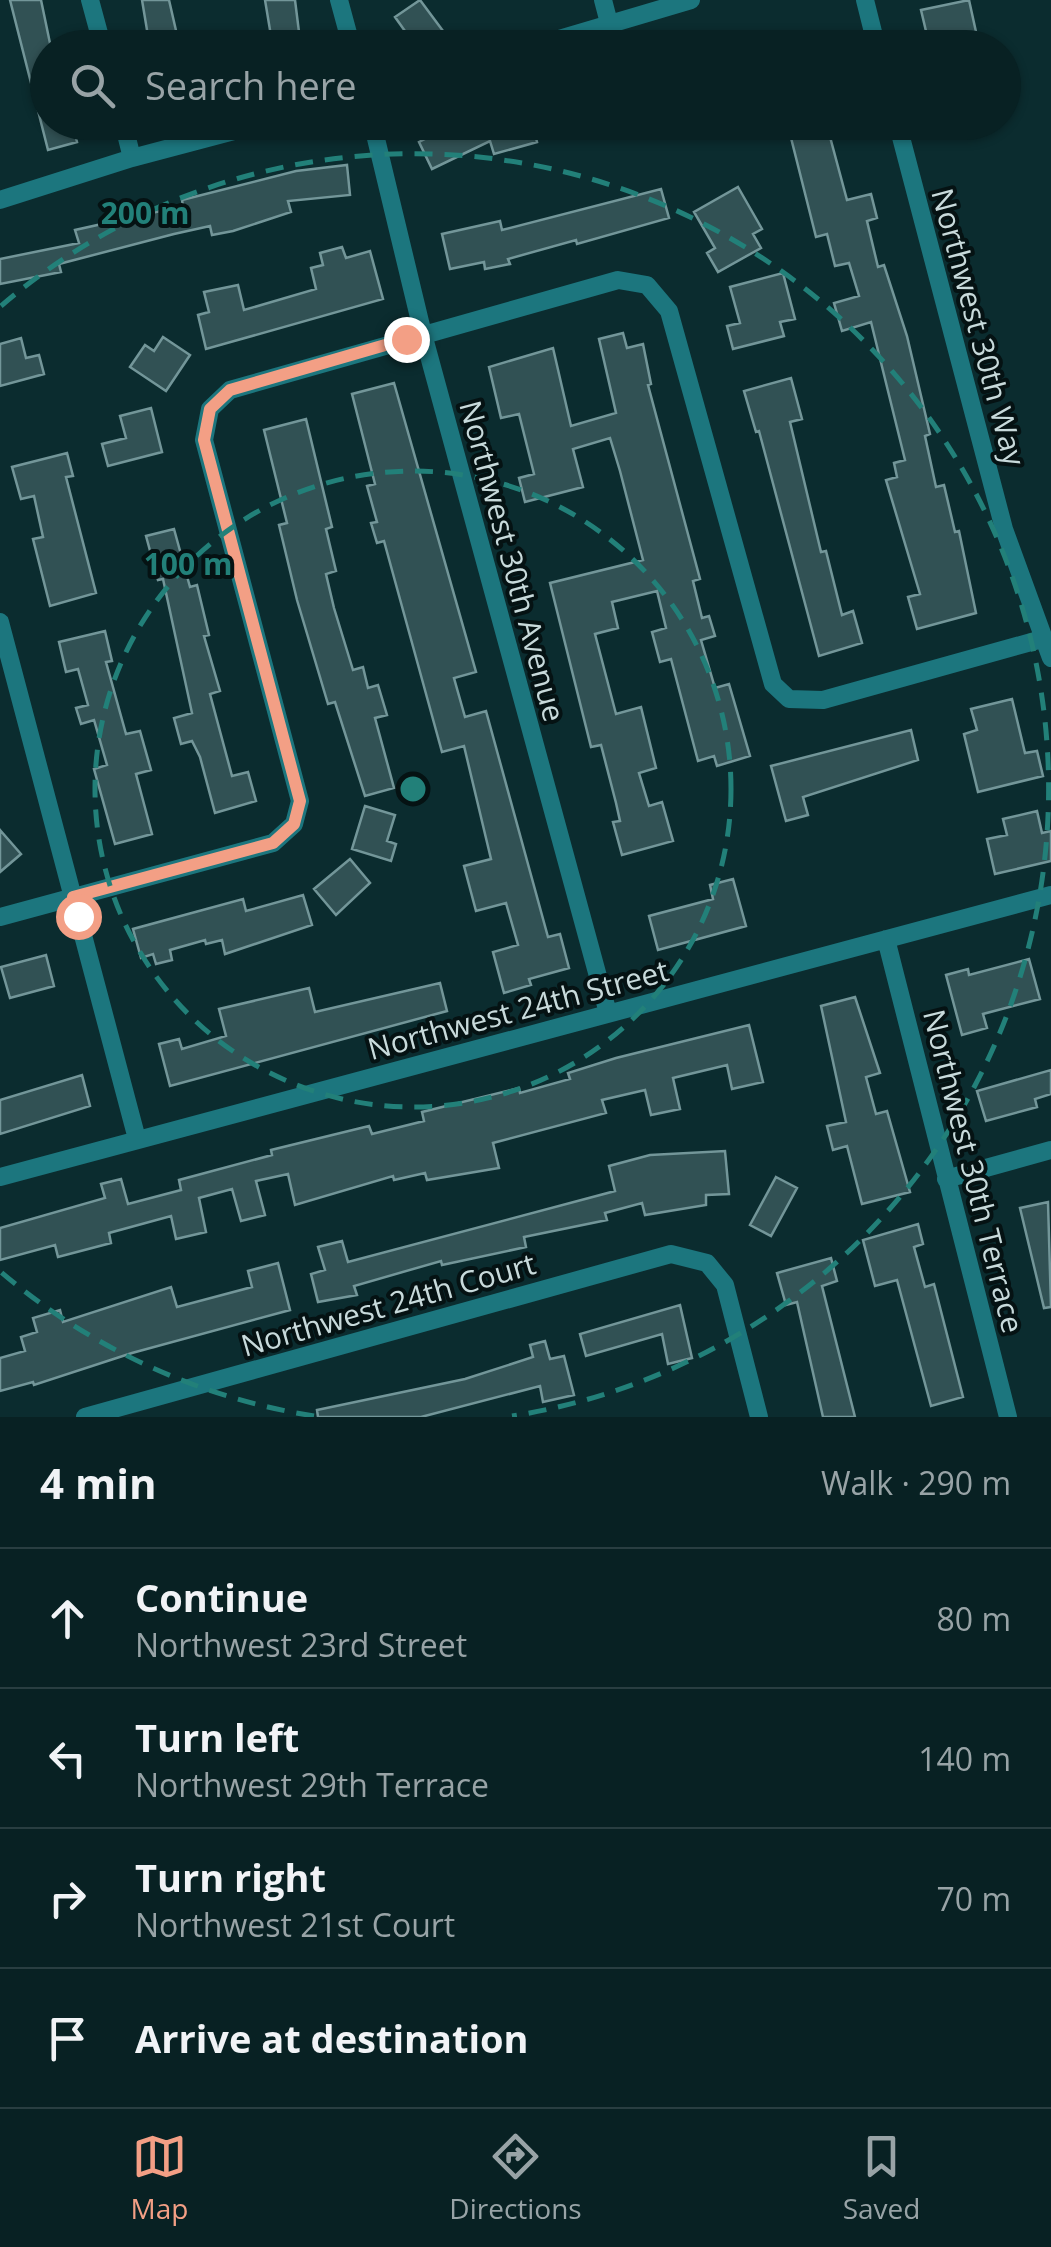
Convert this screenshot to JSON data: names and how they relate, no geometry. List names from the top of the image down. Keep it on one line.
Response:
{"streets":{"street":["Northwest 30th Way","Northwest 30th Avenue","Northwest 24th Street","Northwest 30th Terrace","Northwest 24th Court"]},"crossings":[["Northwest 30th Avenue","Northwest 24th Street"],["Northwest 24th Street","Northwest 30th Terrace"]],"page":{"search":"Search here","heading":["4 min","Walk · 290 m"],"list":[["Continue","Northwest 23rd Street","80 m"],["Turn left","Northwest 29th Terrace","140 m"],["Turn right","Northwest 21st Court","70 m"],"Arrive at destination"],"nav":["Map","Directions","Saved"]},"rings":["200 m","100 m"]}
